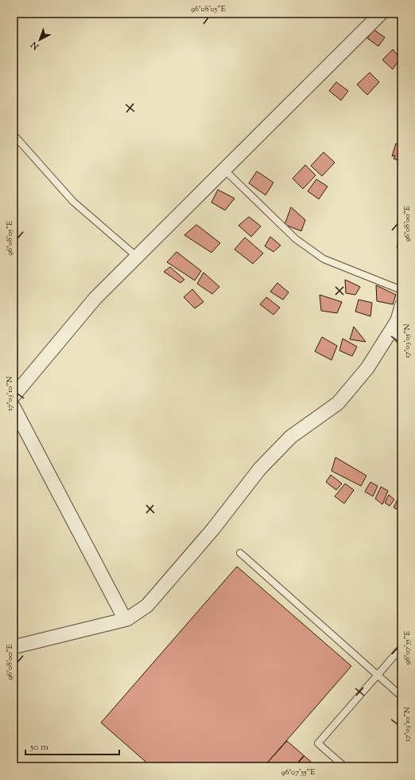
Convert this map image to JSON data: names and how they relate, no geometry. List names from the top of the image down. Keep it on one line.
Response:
{"scale_bar":"50 m","north":"bottom left","coordinates":["96°08'05\"E","96°08'00\"E","17°03'05\"N","17°03'10\"N","96°07'55\"E"]}
